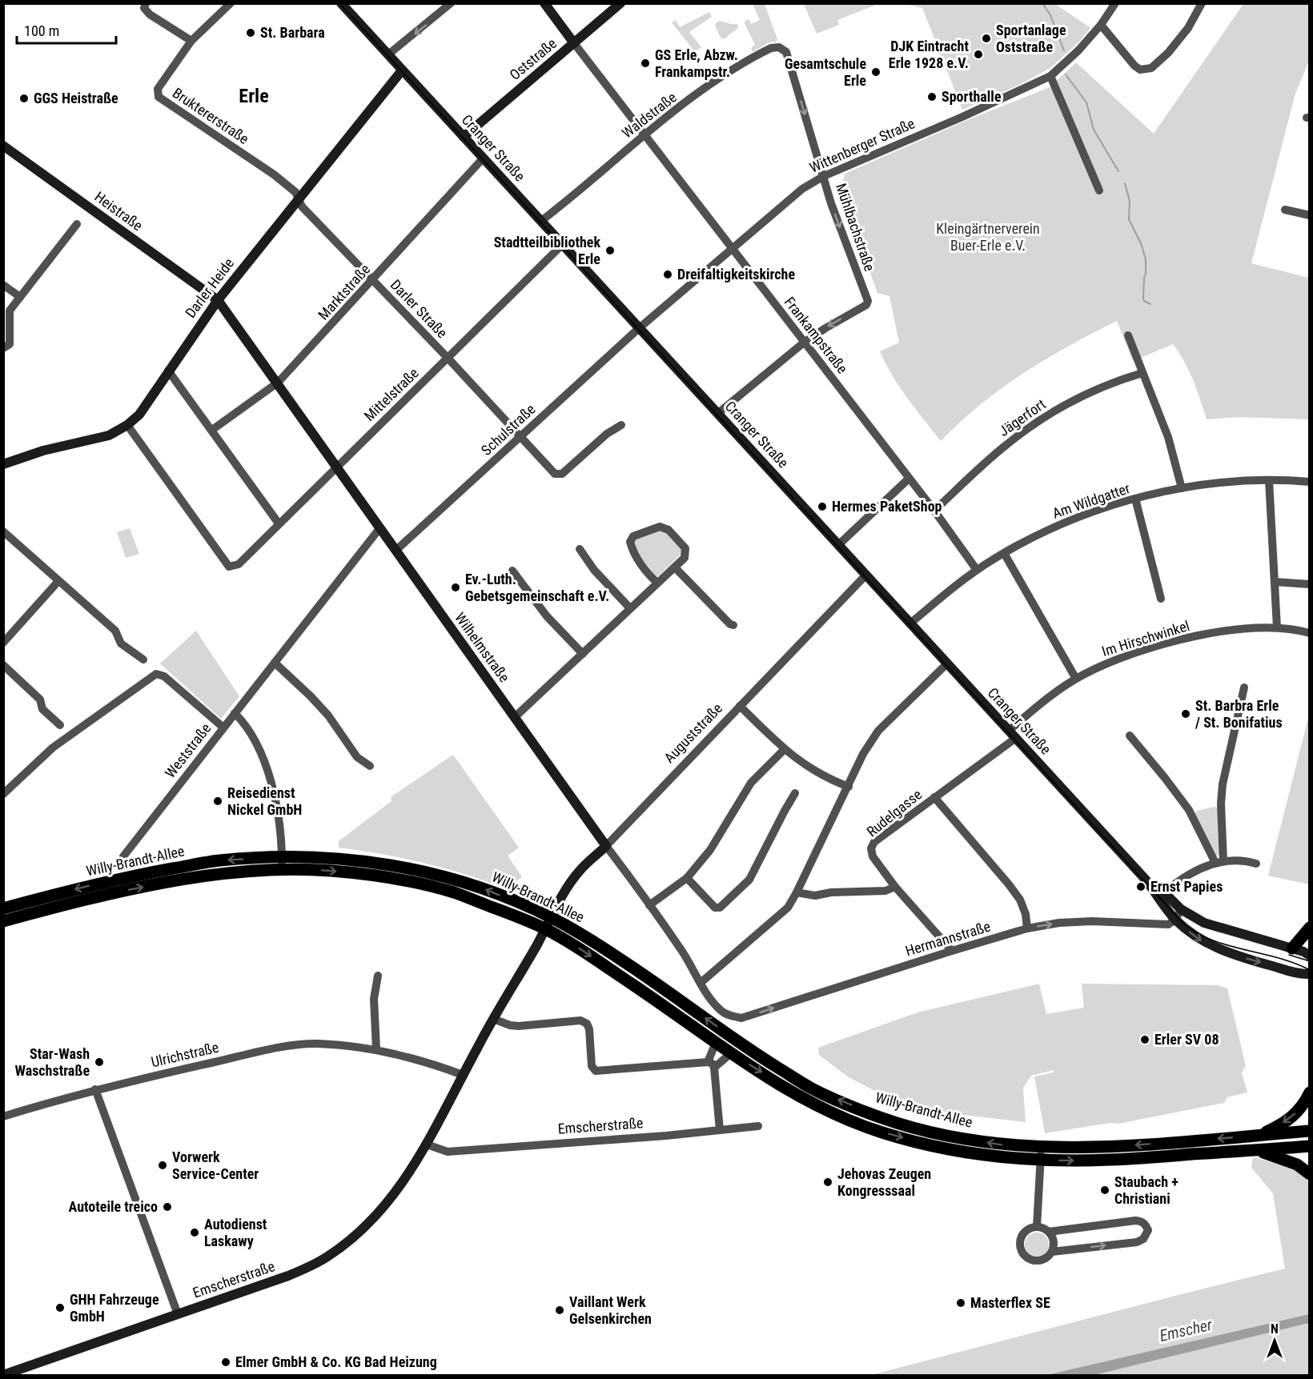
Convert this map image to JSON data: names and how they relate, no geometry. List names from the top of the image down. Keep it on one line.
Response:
{"streets":{"main road":["Willy-Brandt-Allee"],"street":["Oststraße","Waldstraße","Bruktererstraße","Wittenberger Straße","Cranger Straße","Heistraße","Mühlbachstraße","Darler Heide","Marktstraße","Darler Straße","Frankampstraße","Mittelstraße","Jägerfort","Schulstraße","Am Wildgatter","Im Hirschwinkel","Wilhelmstraße","Auguststraße","Weststraße","Rudelgasse","Hermannstraße","Ulrichstraße","Emscherstraße"]},"crossings":[["Oststraße","Cranger Straße"],["Oststraße","Frankampstraße"],["Waldstraße","Cranger Straße"],["Waldstraße","Mühlbachstraße"],["Waldstraße","Frankampstraße"],["Bruktererstraße","Darler Heide"],["Bruktererstraße","Darler Straße"],["Wittenberger Straße","Cranger Straße"],["Wittenberger Straße","Mühlbachstraße"],["Wittenberger Straße","Frankampstraße"],["Wittenberger Straße","Schulstraße"],["Cranger Straße","Darler Heide"],["Cranger Straße","Marktstraße"],["Cranger Straße","Mittelstraße"],["Cranger Straße","Schulstraße"],["Cranger Straße","Am Wildgatter"],["Cranger Straße","Im Hirschwinkel"],["Cranger Straße","Auguststraße"],["Cranger Straße","Rudelgasse"],["Cranger Straße","Hermannstraße"],["Heistraße","Darler Heide"],["Heistraße","Wilhelmstraße"],["Mühlbachstraße","Frankampstraße"],["Darler Heide","Darler Straße"],["Darler Heide","Mittelstraße"],["Darler Heide","Wilhelmstraße"],["Marktstraße","Darler Straße"],["Marktstraße","Wilhelmstraße"],["Darler Straße","Mittelstraße"],["Darler Straße","Schulstraße"],["Frankampstraße","Jägerfort"],["Frankampstraße","Am Wildgatter"],["Mittelstraße","Wilhelmstraße"],["Schulstraße","Wilhelmstraße"],["Im Hirschwinkel","Rudelgasse"],["Wilhelmstraße","Auguststraße"],["Wilhelmstraße","Weststraße"],["Wilhelmstraße","Hermannstraße"],["Auguststraße","Willy-Brandt-Allee"],["Auguststraße","Emscherstraße"],["Rudelgasse","Hermannstraße"],["Willy-Brandt-Allee","Emscherstraße"],["Ulrichstraße","Emscherstraße"]],"one_way":["Mühlbachstraße","Hermannstraße"],"districts":["Erle"],"water":["Emscher"],"parks":["Kleingärtnerverein Buer-Erle e.V."],"places":["St. Barbara","Sportanlage Oststraße","DJK Eintracht Erle 1928 e.V.","GS Erle, Abzw. Frankampstr.","Gesamtschule Erle","Sporthalle","GGS Heistraße","Stadtteilbibliothek Erle","Dreifaltigkeitskirche","Hermes PaketShop","Ev.-Luth. Gebetsgemeinschaft e.V.","St. Barbra Erle / St. Bonifatius","Reisedienst Nickel GmbH","Ernst Papies","Erler SV 08","Star-Wash Waschstraße","Vorwerk Service-Center","Jehovas Zeugen Kongresssaal","Staubach + Christiani","Autoteile treico","Autodienst Laskawy","Masterflex SE","GHH Fahrzeuge GmbH","Vaillant Werk Gelsenkirchen","Elmer GmbH & Co. KG Bad Heizung"],"scale_bar":"100 m","north":"top"}
